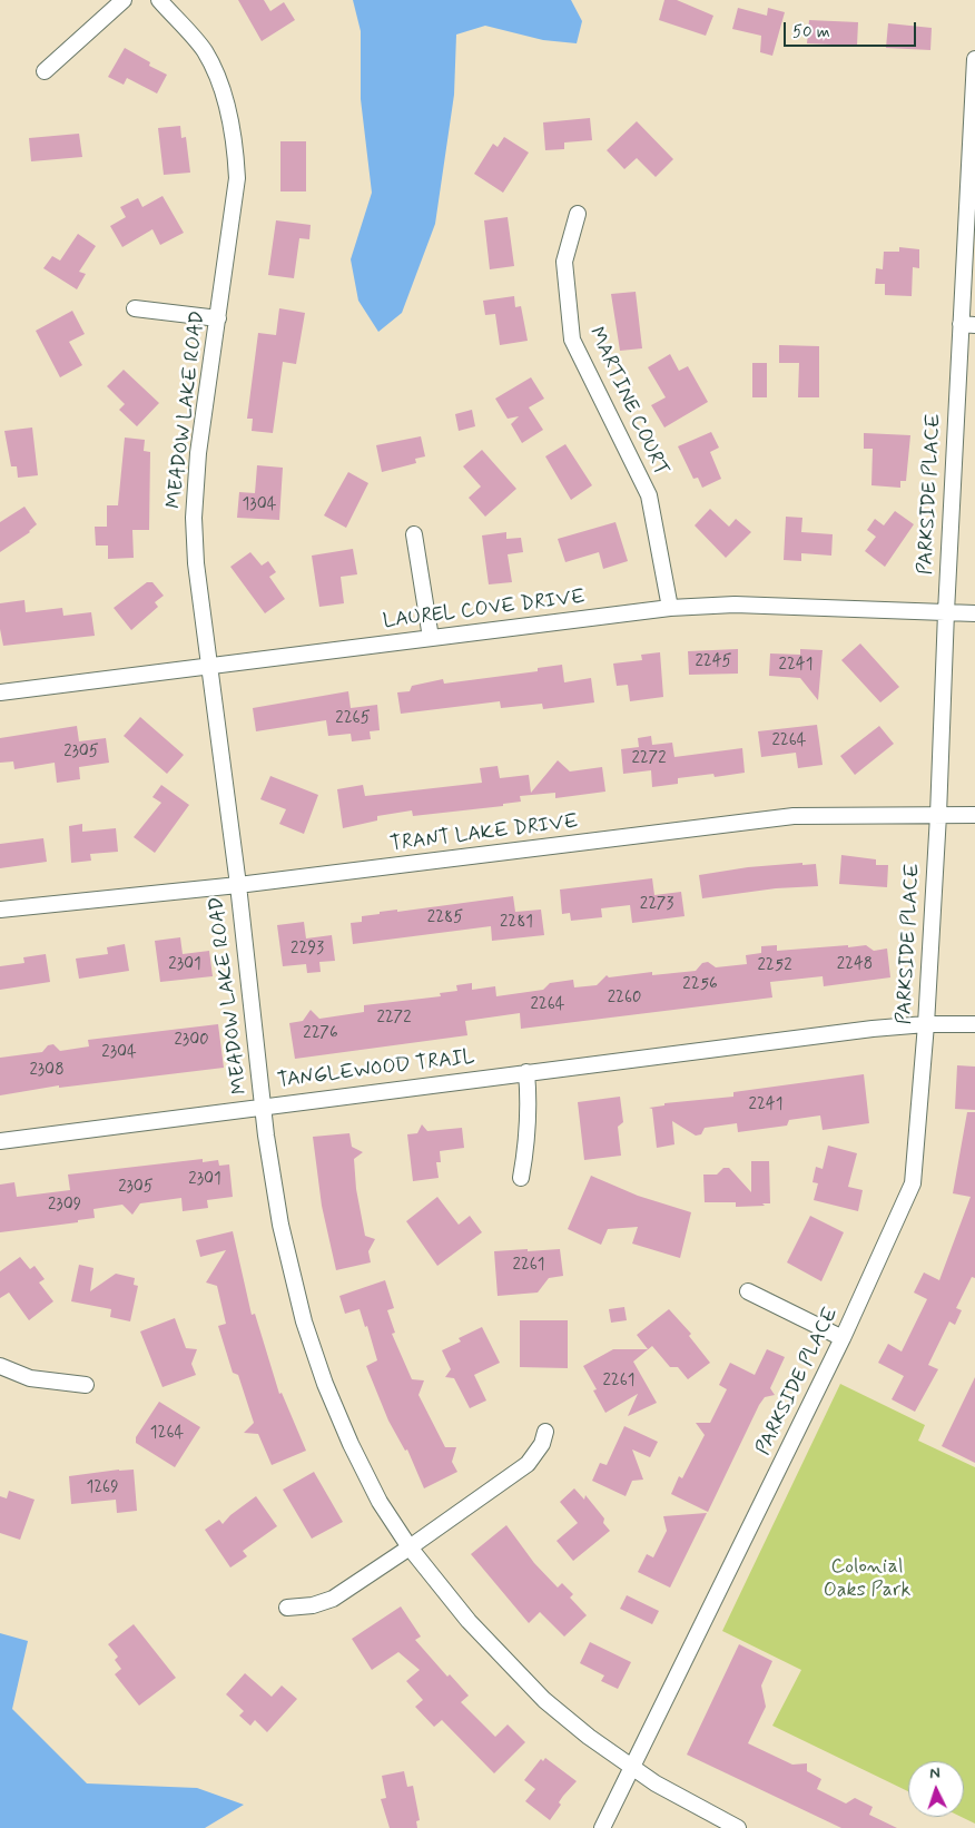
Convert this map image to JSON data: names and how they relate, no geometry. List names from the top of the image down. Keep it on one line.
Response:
{"streets":{"street":["MARTINE COURT","MEADOW LAKE ROAD","PARKSIDE PLACE","LAUREL COVE DRIVE","TRANT LAKE DRIVE","TANGLEWOOD TRAIL"]},"crossings":[["MARTINE COURT","LAUREL COVE DRIVE"],["MEADOW LAKE ROAD","PARKSIDE PLACE"],["MEADOW LAKE ROAD","LAUREL COVE DRIVE"],["MEADOW LAKE ROAD","TRANT LAKE DRIVE"],["MEADOW LAKE ROAD","TANGLEWOOD TRAIL"],["PARKSIDE PLACE","LAUREL COVE DRIVE"],["PARKSIDE PLACE","TRANT LAKE DRIVE"],["PARKSIDE PLACE","TANGLEWOOD TRAIL"]],"parks":["Colonial Oaks Park"],"house_numbers":["1304","2245","2241","2265","2264","2305","2272","2273","2285","2281","2293","2301","2248","2252","2256","2260","2264","2272","2276","2300","2304","2308","2241","2301","2305","2309","2261","2261","1264","1269"],"scale_bar":"50 m","north":"top"}
